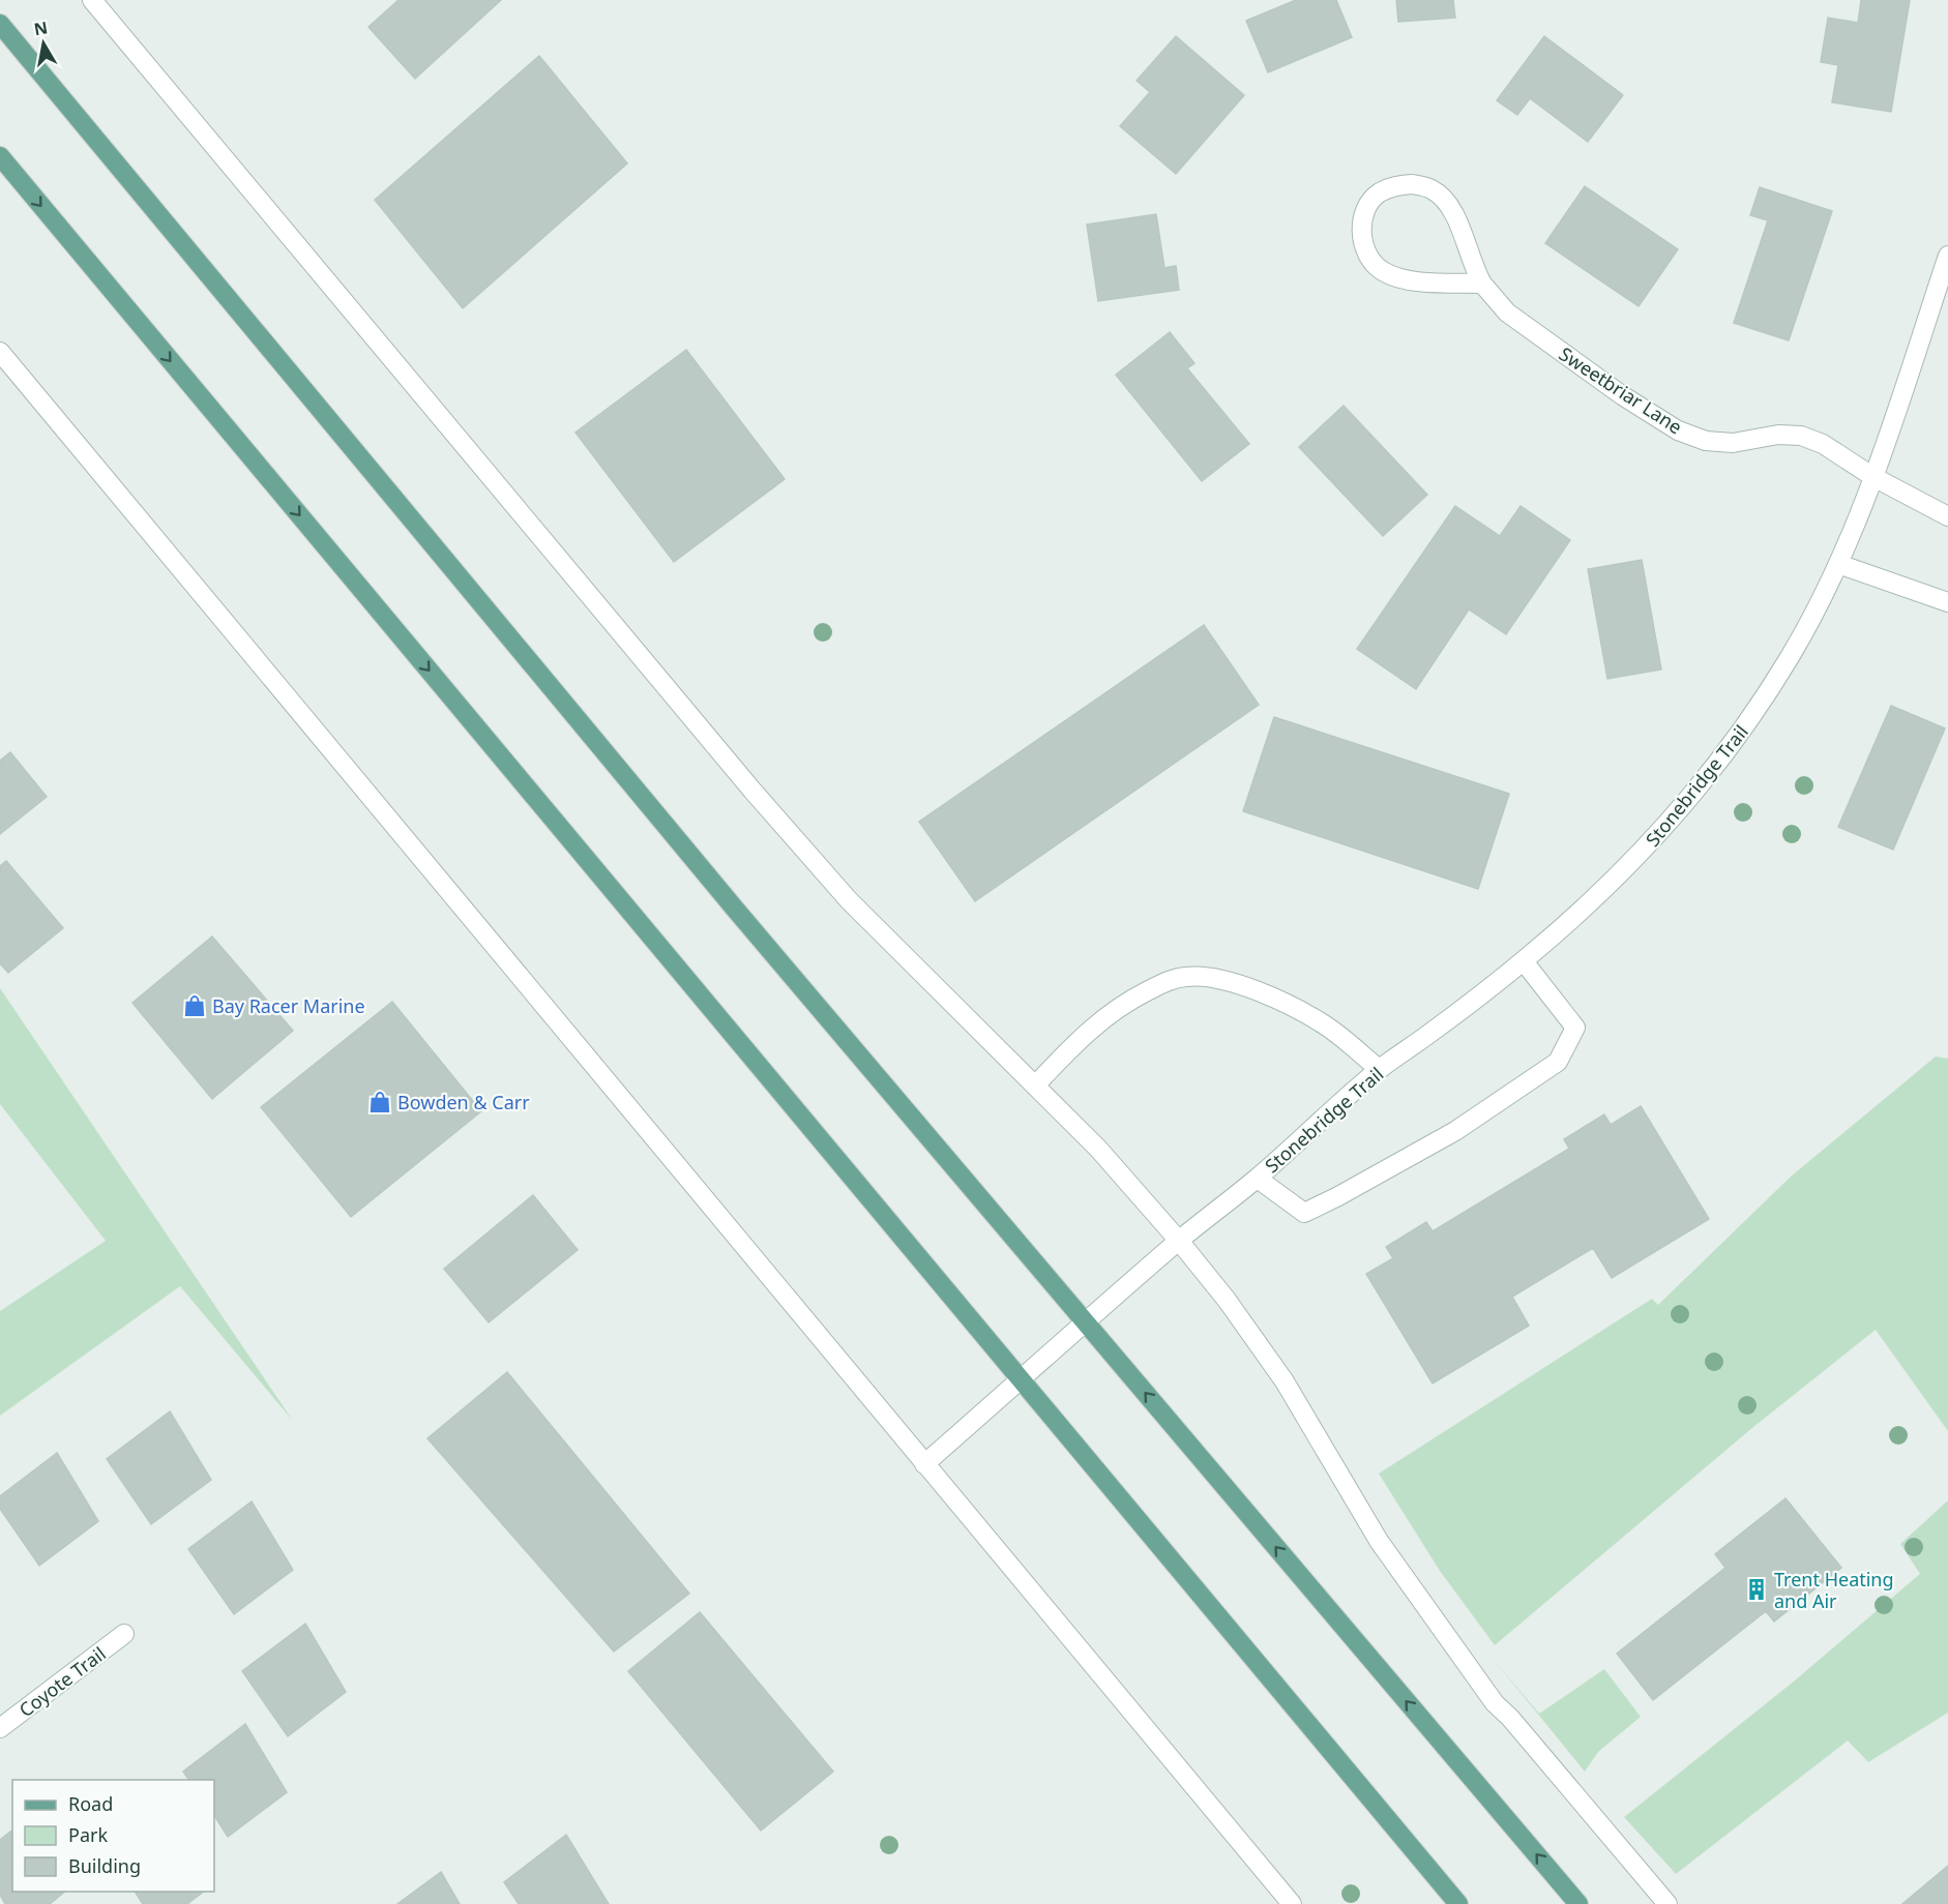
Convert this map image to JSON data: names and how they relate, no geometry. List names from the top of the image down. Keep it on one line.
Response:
{"streets":{"street":["Sweetbriar Lane","Stonebridge Trail","Coyote Trail"]},"crossings":[["Sweetbriar Lane","Stonebridge Trail"]],"places":{"shop":["Bay Racer Marine","Bowden & Carr"],"building":["Trent Heating and Air"]},"legend":["Road","Park","Building"],"north":"top"}
